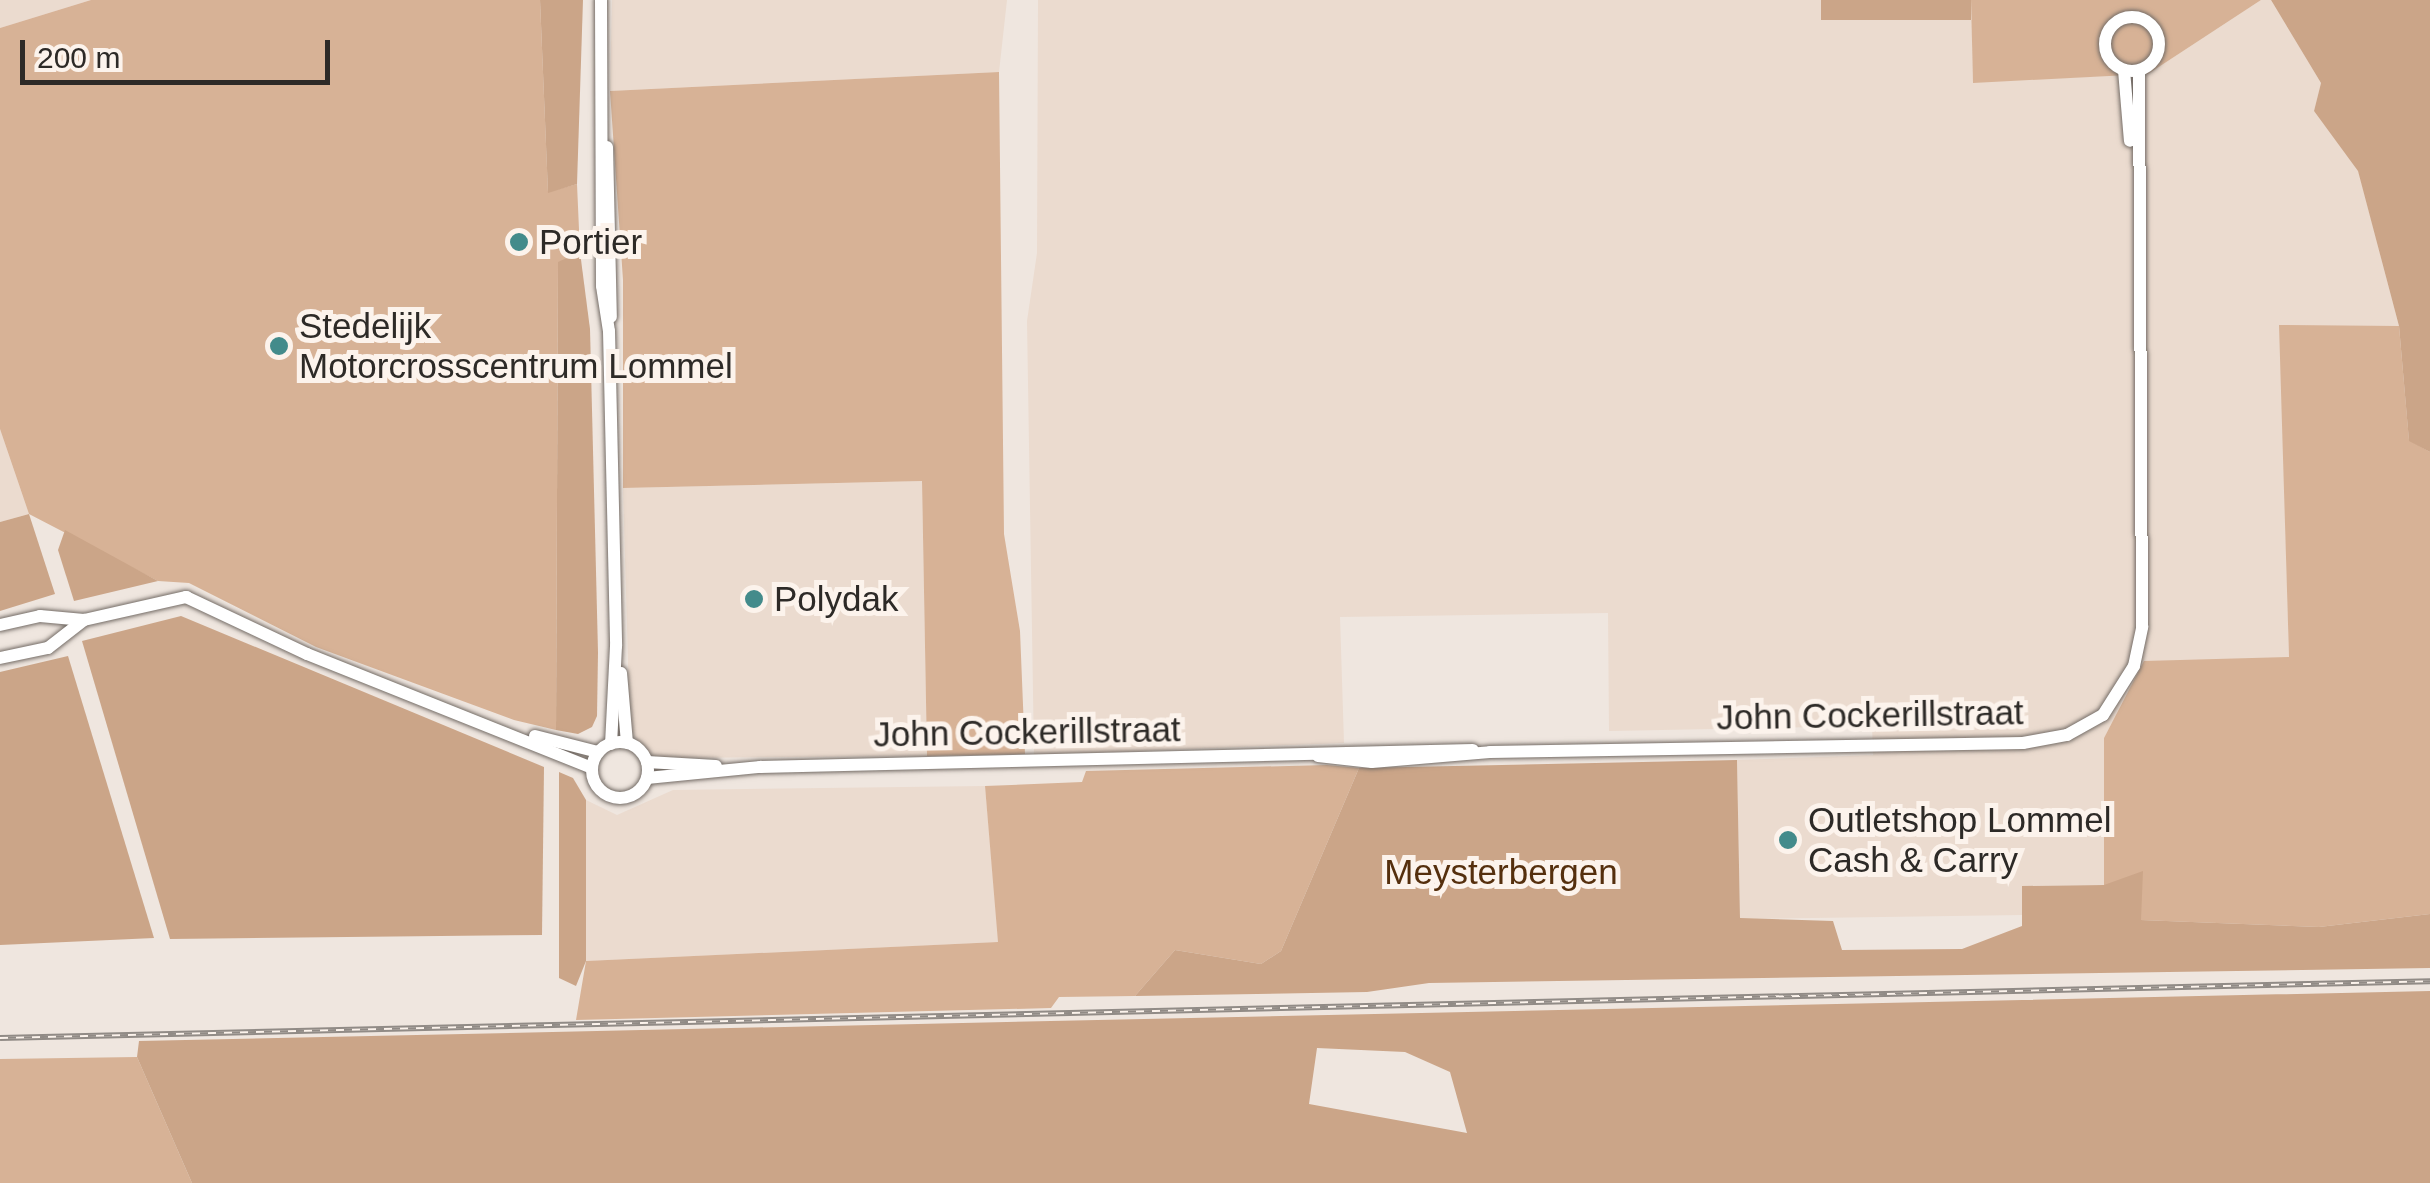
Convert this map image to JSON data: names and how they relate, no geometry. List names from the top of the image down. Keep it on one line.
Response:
{"streets":{"street":["John Cockerillstraat"]},"parks":["Meysterbergen"],"places":["Portier","Stedelijk Motorcrosscentrum Lommel","Polydak","Outletshop Lommel Cash & Carry"],"scale_bar":"200 m"}
